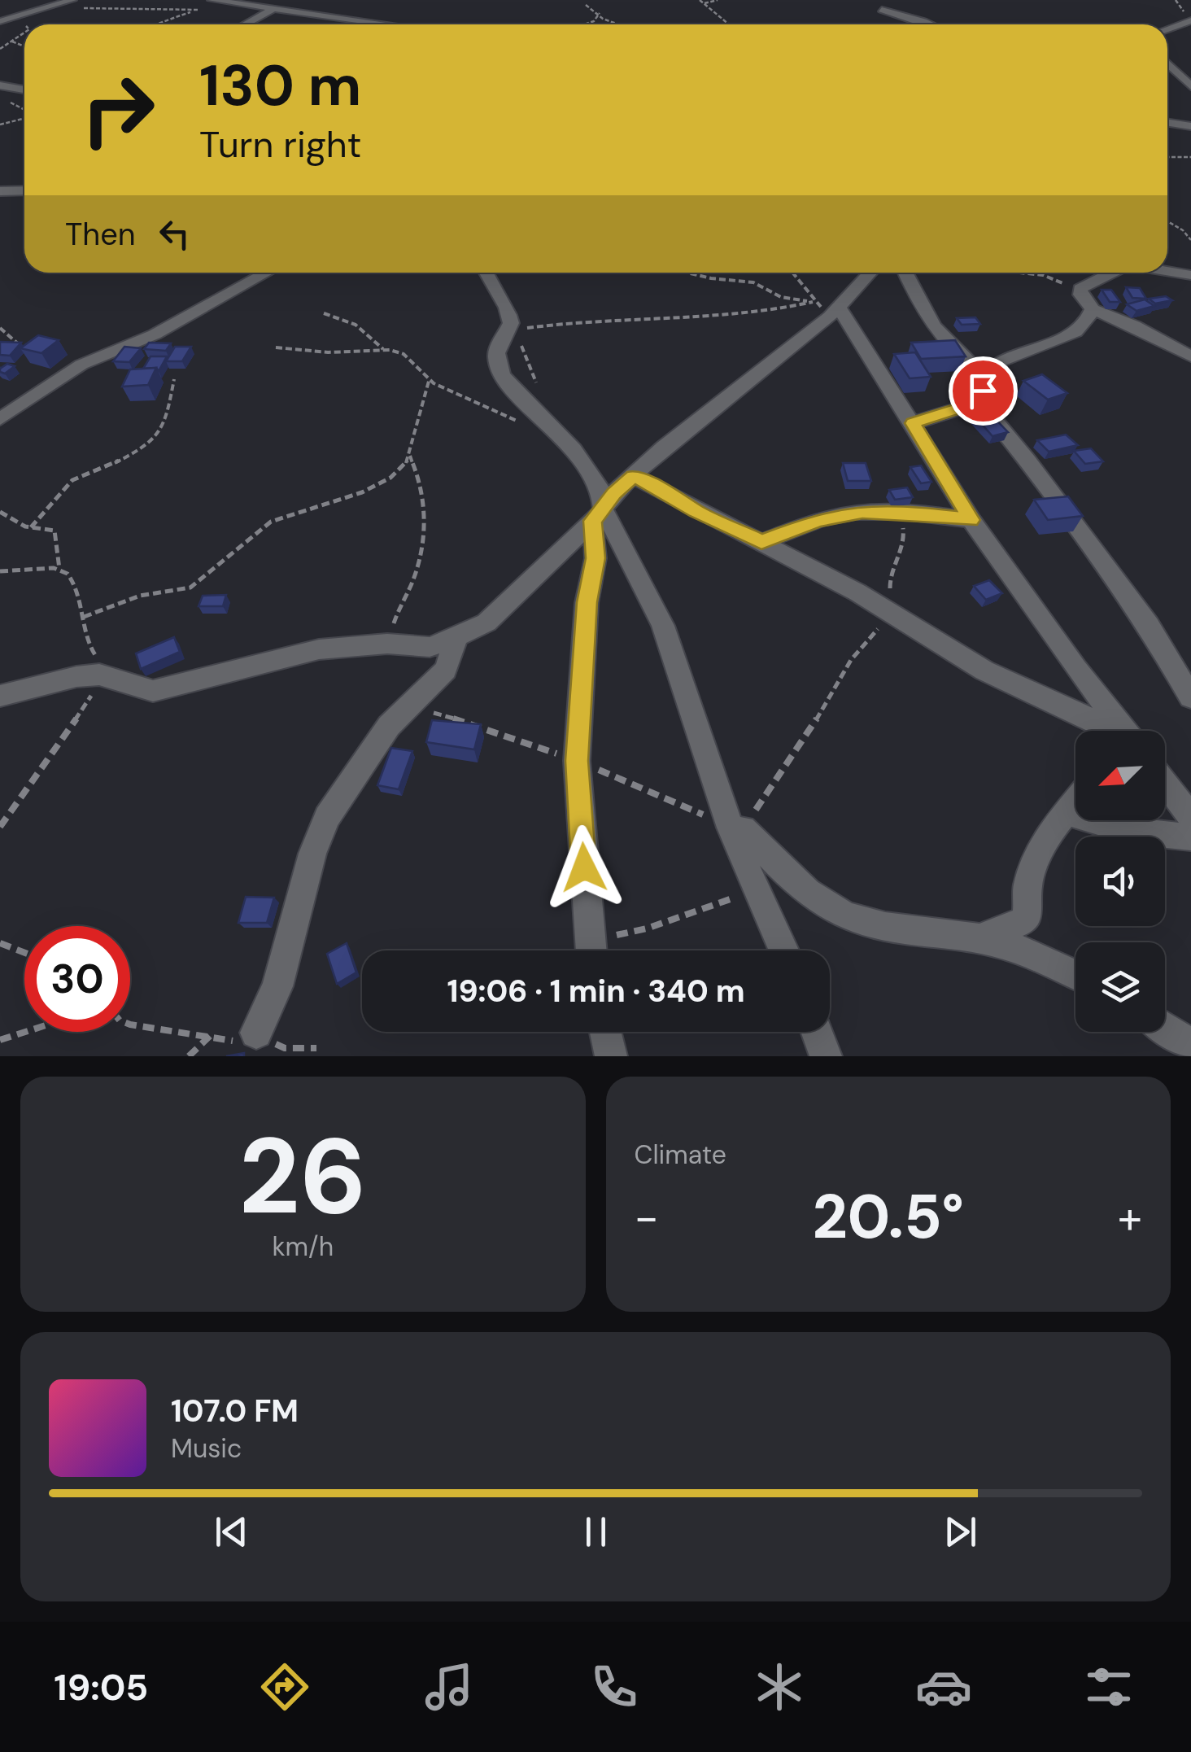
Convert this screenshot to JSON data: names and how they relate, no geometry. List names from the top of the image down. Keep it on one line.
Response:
{"north":"bottom left","page":{"turn":["130 m","Turn right"],"then":"Then","limit":"30","trip":"19:06 · 1 min · 340 m","tile":[["26","km/h"],"Climate"],"heat":["−","20.5°","+"],"song":["107.0 FM","Music"],"tabs":"19:05"}}
